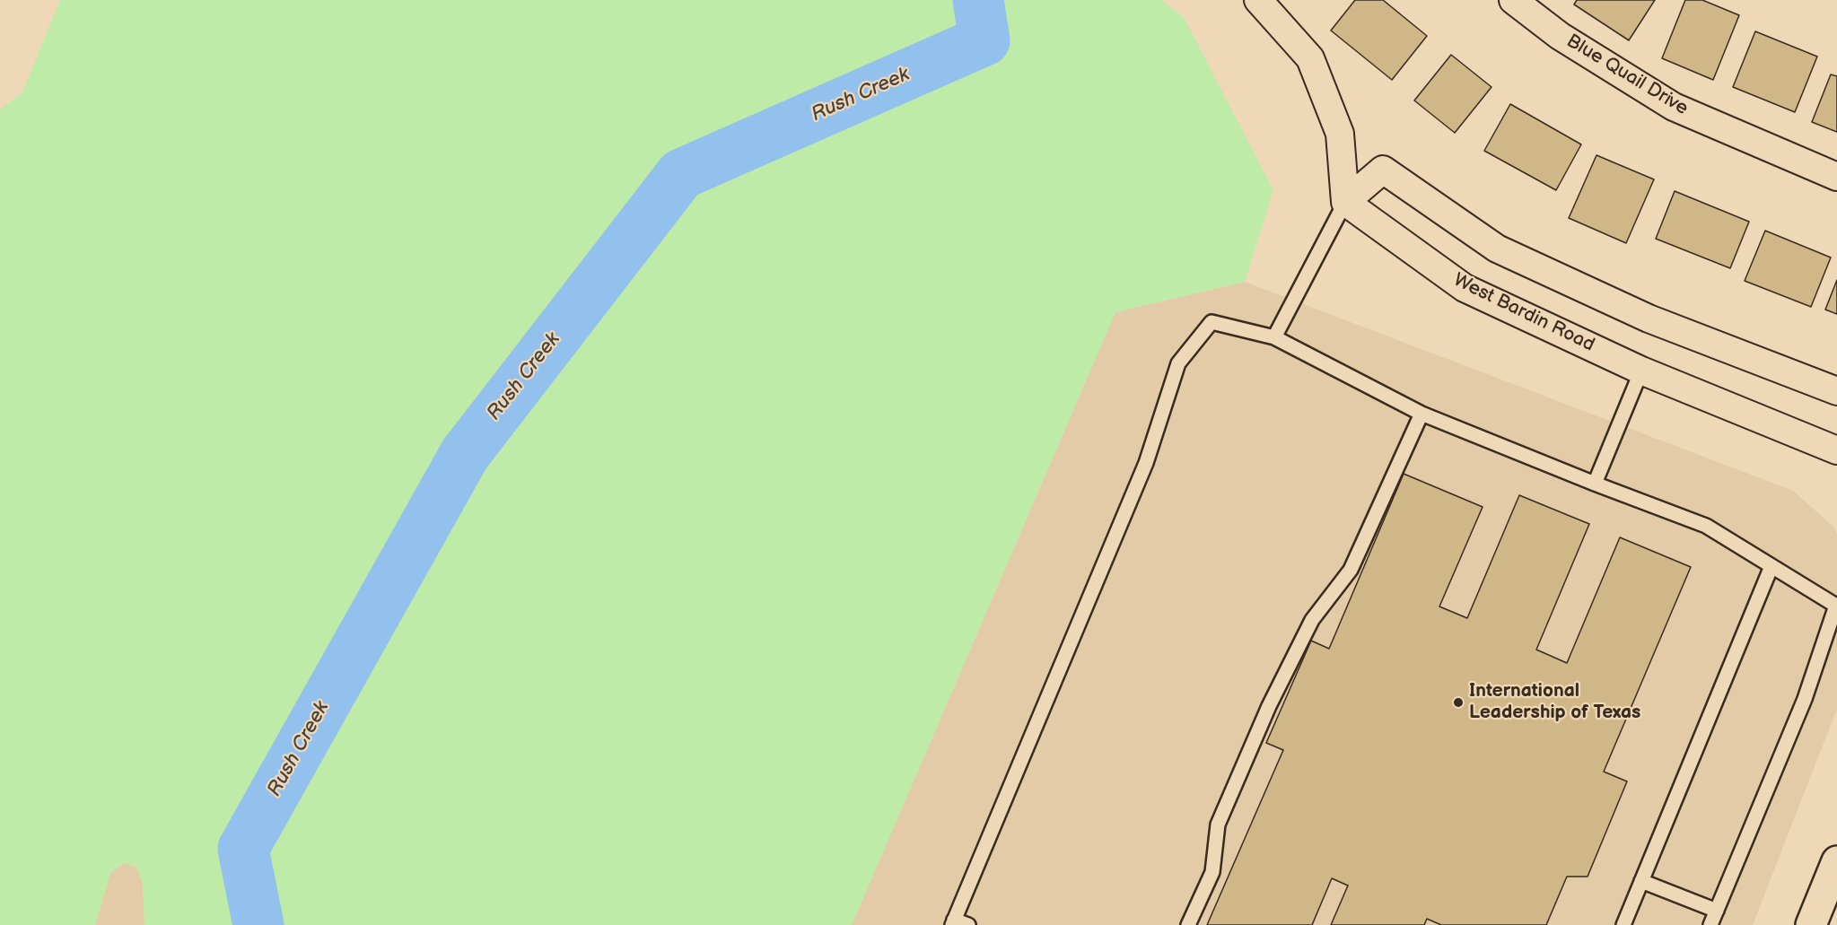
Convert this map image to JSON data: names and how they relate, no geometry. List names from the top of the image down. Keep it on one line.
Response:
{"streets":{"street":["Blue Quail Drive","West Bardin Road"]},"water":["Rush Creek"],"places":["International Leadership of Texas"]}
